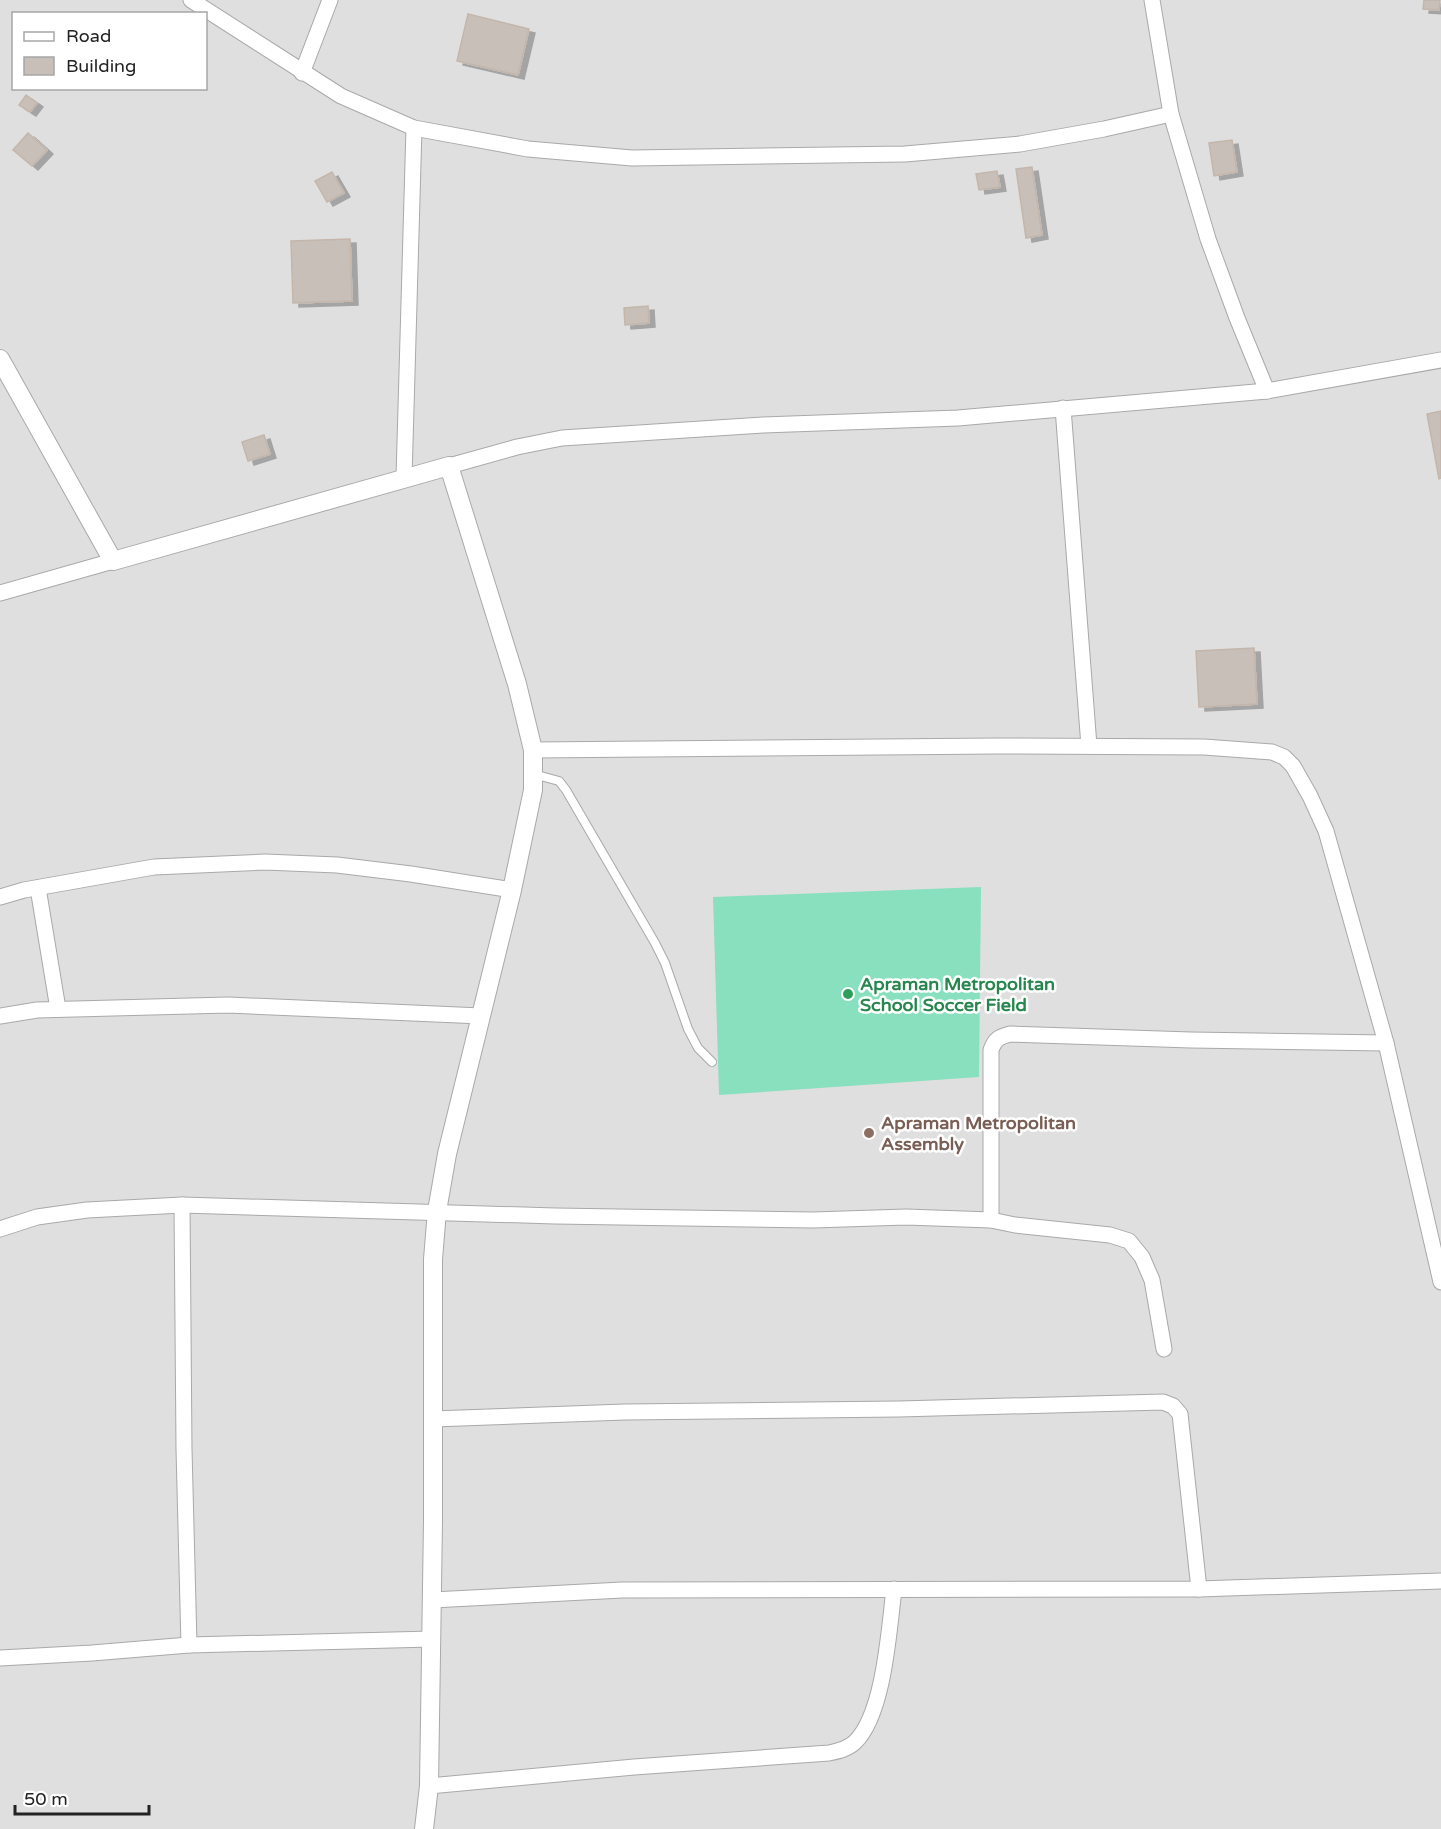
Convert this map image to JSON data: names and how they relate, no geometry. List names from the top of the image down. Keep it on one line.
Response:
{"places":["Apraman Metropolitan School Soccer Field","Apraman Metropolitan Assembly"],"legend":["Road","Building"],"scale_bar":"50 m"}
